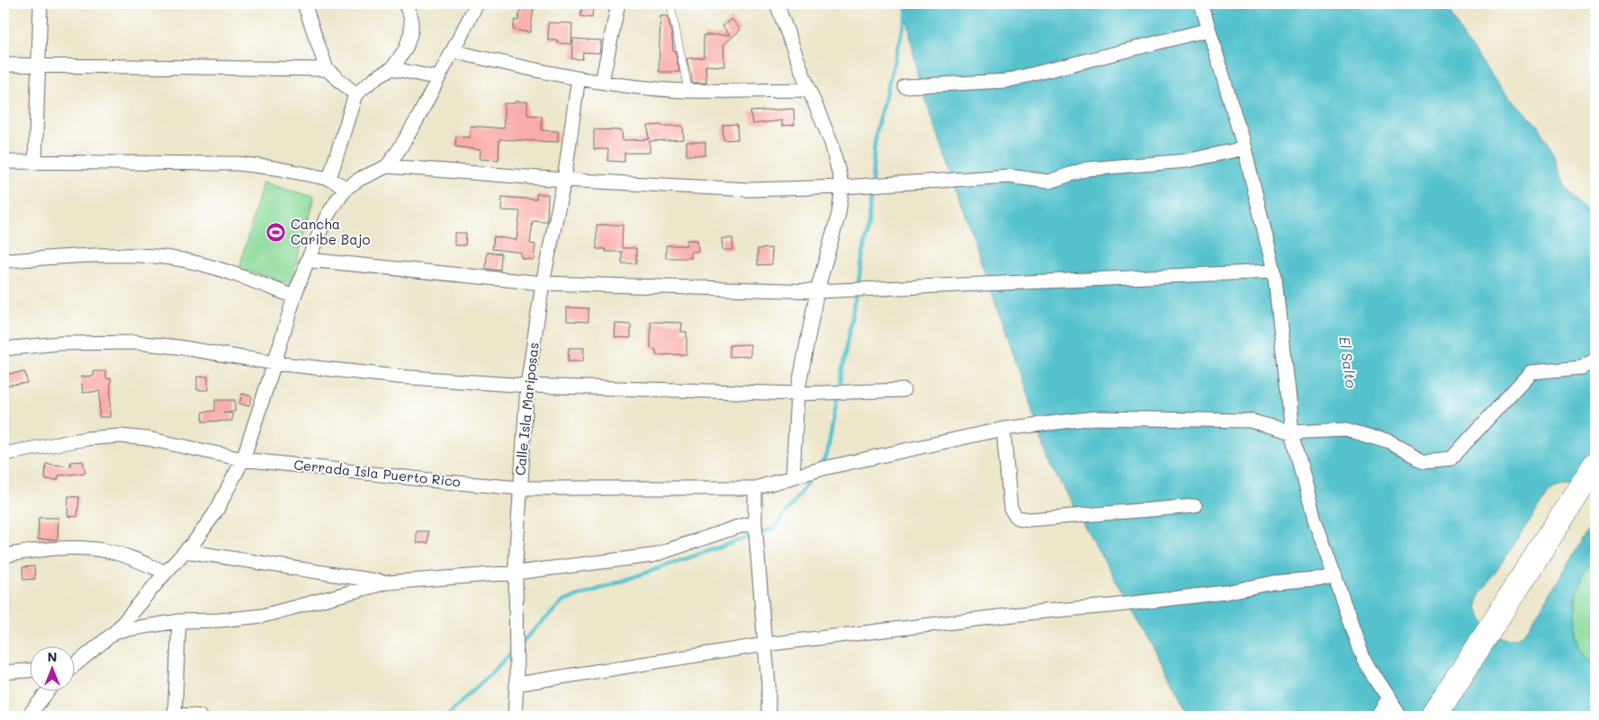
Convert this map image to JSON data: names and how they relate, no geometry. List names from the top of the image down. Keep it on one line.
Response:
{"streets":{"street":["Calle Isla Mariposas","Cerrada Isla Puerto Rico"]},"crossings":[["Calle Isla Mariposas","Cerrada Isla Puerto Rico"]],"water":["El Salto"],"places":{"sports":["Cancha Caribe Bajo"]},"north":"top"}
